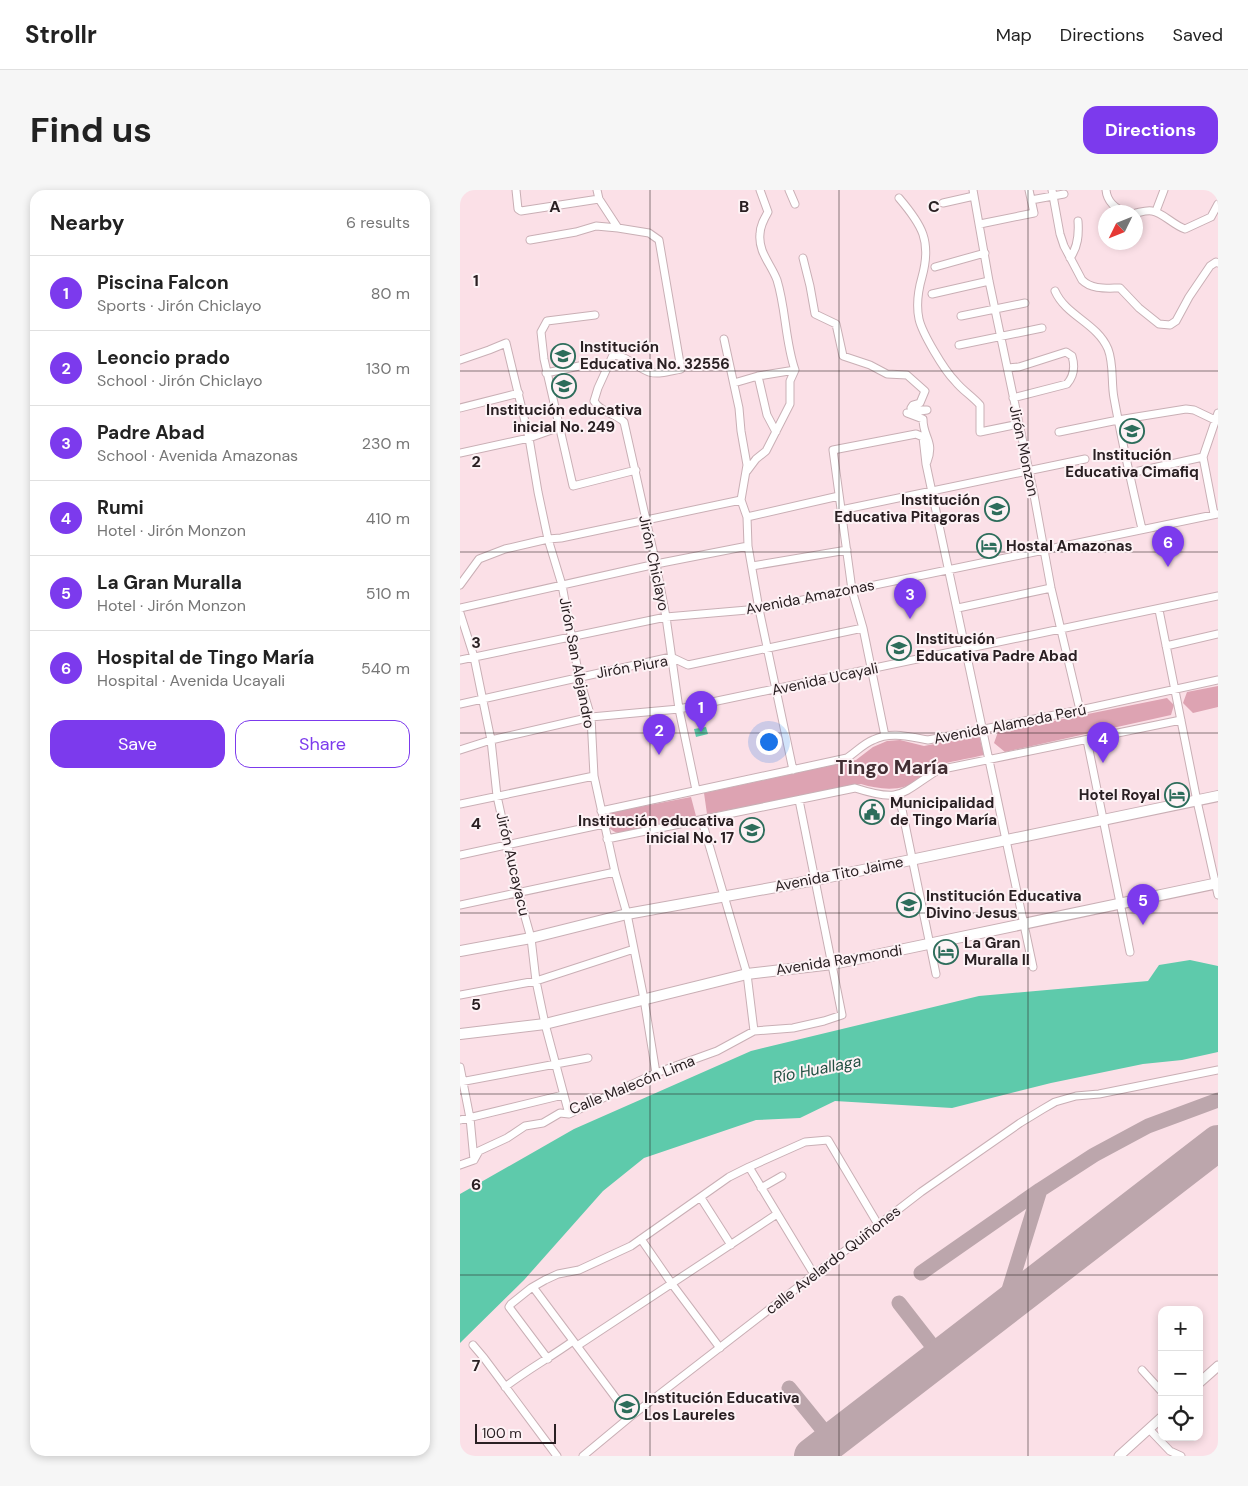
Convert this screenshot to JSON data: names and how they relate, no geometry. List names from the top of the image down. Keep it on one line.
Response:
{"streets":{"highway":["Avenida Tito Jaime","Avenida Raymondi"],"street":["Jirón Monzon","Jirón Chiclayo","Avenida Amazonas","Jirón San Alejandro","Jirón Piura","Avenida Ucayali","Avenida Alameda Perú","Jirón Aucayacu","Calle Malecón Lima","calle Avelardo Quiñones"]},"crossings":[["Jirón Monzon","Avenida Amazonas"],["Jirón Monzon","Avenida Ucayali"],["Jirón Monzon","Avenida Alameda Perú"],["Jirón Chiclayo","Avenida Amazonas"],["Jirón Chiclayo","Jirón Piura"],["Jirón Chiclayo","Avenida Ucayali"],["Jirón Chiclayo","Avenida Alameda Perú"],["Avenida Amazonas","Jirón San Alejandro"],["Avenida Amazonas","Jirón Aucayacu"],["Jirón San Alejandro","Jirón Piura"],["Jirón San Alejandro","Avenida Ucayali"],["Jirón San Alejandro","Avenida Alameda Perú"],["Jirón San Alejandro","Avenida Tito Jaime"],["Jirón San Alejandro","Avenida Raymondi"],["Jirón San Alejandro","Calle Malecón Lima"],["Jirón Piura","Jirón Aucayacu"],["Avenida Ucayali","Jirón Aucayacu"],["Jirón Aucayacu","Avenida Tito Jaime"],["Jirón Aucayacu","Avenida Raymondi"],["Jirón Aucayacu","Calle Malecón Lima"],["Avenida Raymondi","Calle Malecón Lima"]],"districts":["Tingo María"],"water":["Río Huallaga"],"places":{"school or university":["Institución Educativa No. 32556","Institución educativa inicial No. 249","Institución Educativa Cimafiq","Institución Educativa Pitagoras","Institución Educativa Padre Abad","Institución educativa inicial No. 17","Institución Educativa Divino Jesus","Institución Educativa Los Laureles"],"hotel":["Hostal Amazonas","Hotel Royal","La Gran Muralla II"],"public building":["Municipalidad de Tingo María"]},"scale_bar":"100 m","north":"bottom left","page":{"header":"Strollr","nav":["Map","Directions","Saved"],"buttons":["Directions",["Save","Share"]],"title":"Find us","heading":["Nearby","6 results"],"list":[{"mark":"1","name":"Piscina Falcon","note":"Sports · Jirón Chiclayo","value":"80 m"},{"mark":"2","name":"Leoncio prado","note":"School · Jirón Chiclayo","value":"130 m"},{"mark":"3","name":"Padre Abad","note":"School · Avenida Amazonas","value":"230 m"},{"mark":"4","name":"Rumi","note":"Hotel · Jirón Monzon","value":"410 m"},{"mark":"5","name":"La Gran Muralla","note":"Hotel · Jirón Monzon","value":"510 m"},{"mark":"6","name":"Hospital de Tingo María","note":"Hospital · Avenida Ucayali","value":"540 m"}],"pins":["6","3","1","2","4","5"],"map_buttons":["+","−"],"scale":"100 m"},"grid":{"columns":["A","B","C"],"rows":["1","2","3","4","5","6","7"]}}
